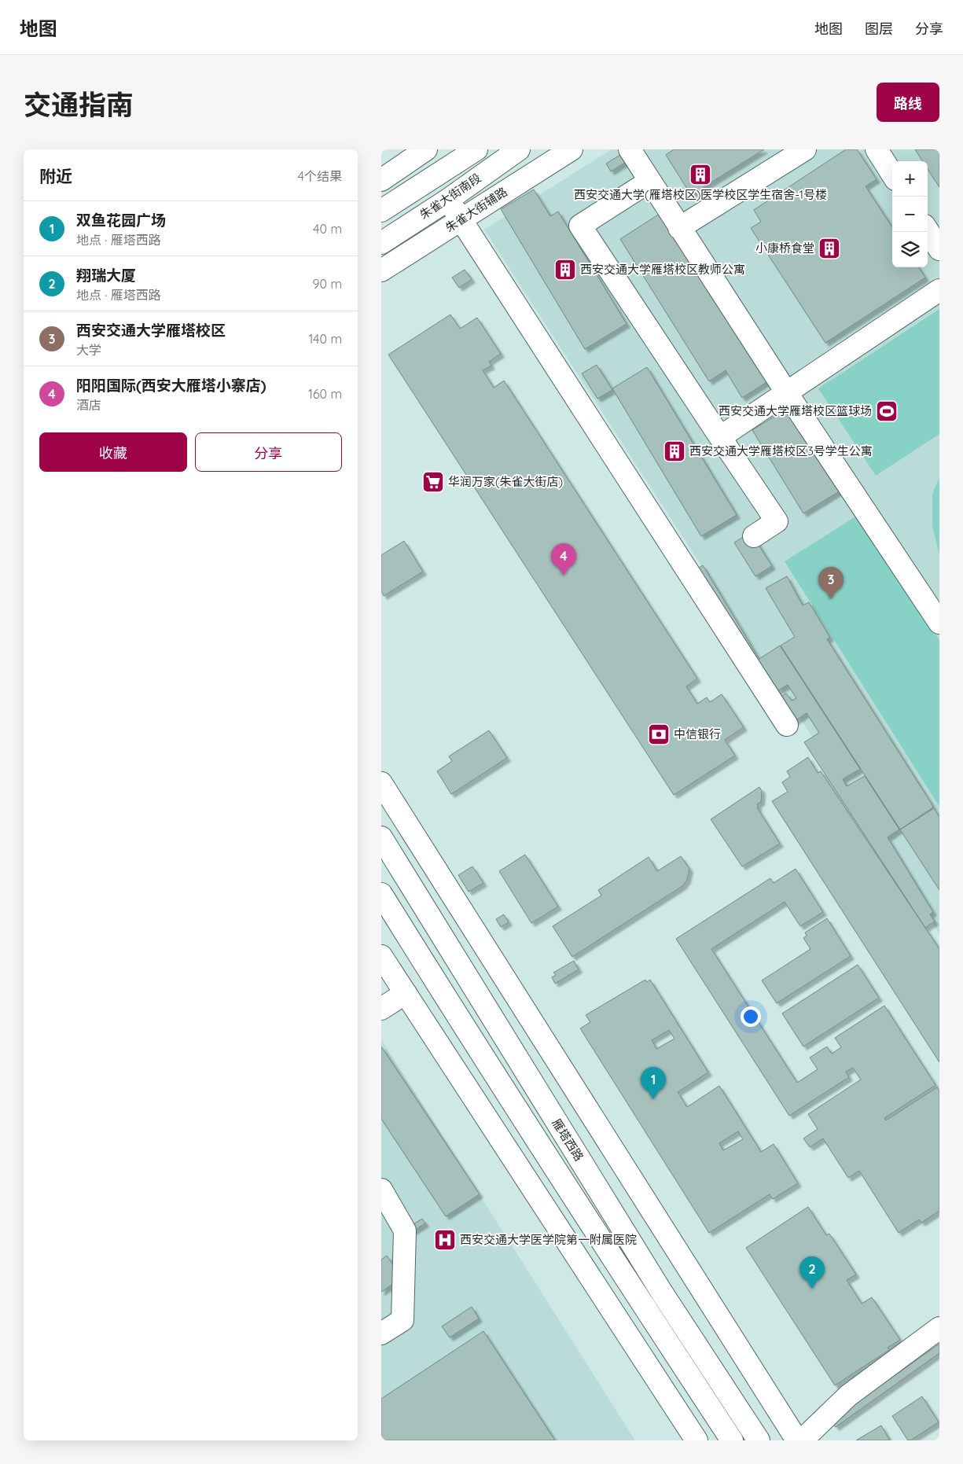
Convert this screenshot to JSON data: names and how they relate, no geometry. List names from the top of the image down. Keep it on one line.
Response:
{"streets":{"street":["朱雀大街南段","朱雀大街辅路","雁塔西路"]},"places":{"building":["西安交通大学(雁塔校区)医学校区学生宿舍-1号楼","小康桥食堂","西安交通大学雁塔校区教师公寓","西安交通大学雁塔校区3号学生公寓"],"sports":["西安交通大学雁塔校区篮球场"],"supermarket":["华润万家(朱雀大街店)"],"bank":["中信银行"],"hospital":["西安交通大学医学院第一附属医院"]},"page":{"header":"地图","nav":["地图","图层","分享"],"title":"交通指南","buttons":["路线",["收藏","分享"]],"heading":["附近","4个结果"],"map_buttons":["+","−"],"list":[{"mark":"1","name":"双鱼花园广场","note":"地点 · 雁塔西路","value":"40 m"},{"mark":"2","name":"翔瑞大厦","note":"地点 · 雁塔西路","value":"90 m"},{"mark":"3","name":"西安交通大学雁塔校区","note":"大学","value":"140 m"},{"mark":"4","name":"阳阳国际(西安大雁塔小寨店)","note":"酒店","value":"160 m"}],"pins":["4","3","1","2"]}}
